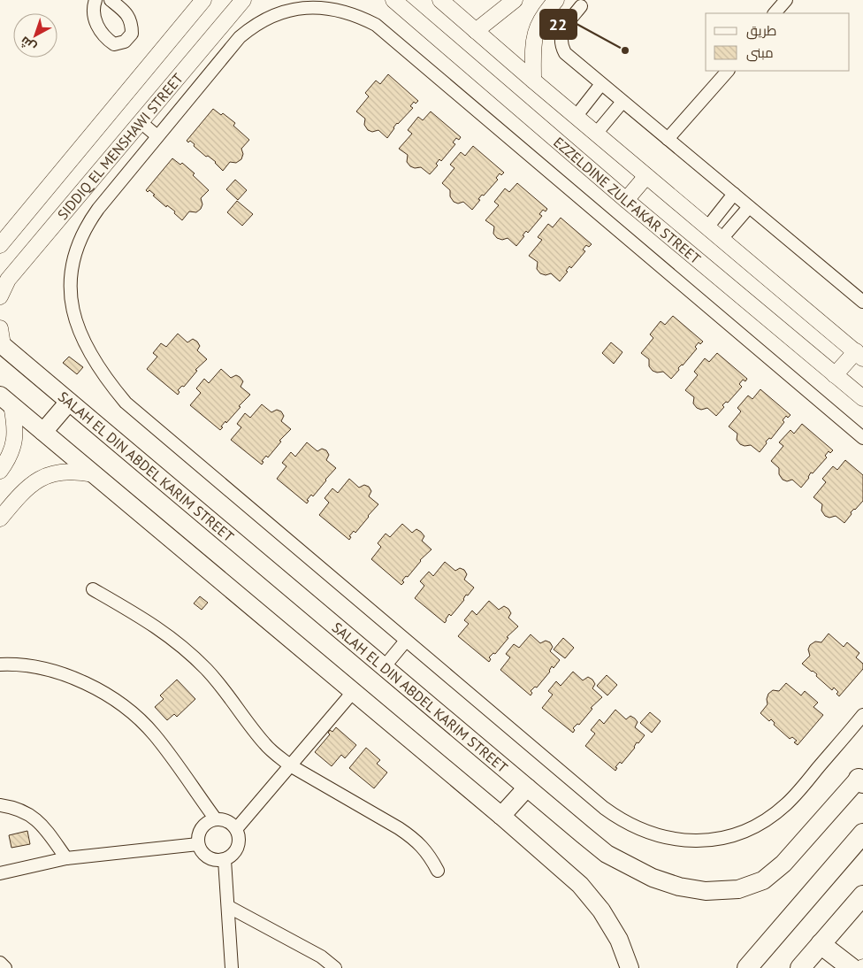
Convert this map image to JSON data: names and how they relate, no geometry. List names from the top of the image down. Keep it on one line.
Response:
{"streets":{"main road":["SALAH EL DIN ABDEL KARIM STREET"],"street":["SIDDIQ EL MENSHAWI STREET","EZZELDINE ZULFAKAR STREET"]},"places":["22"],"legend":["طريق","مبنى"],"north":"bottom left"}
